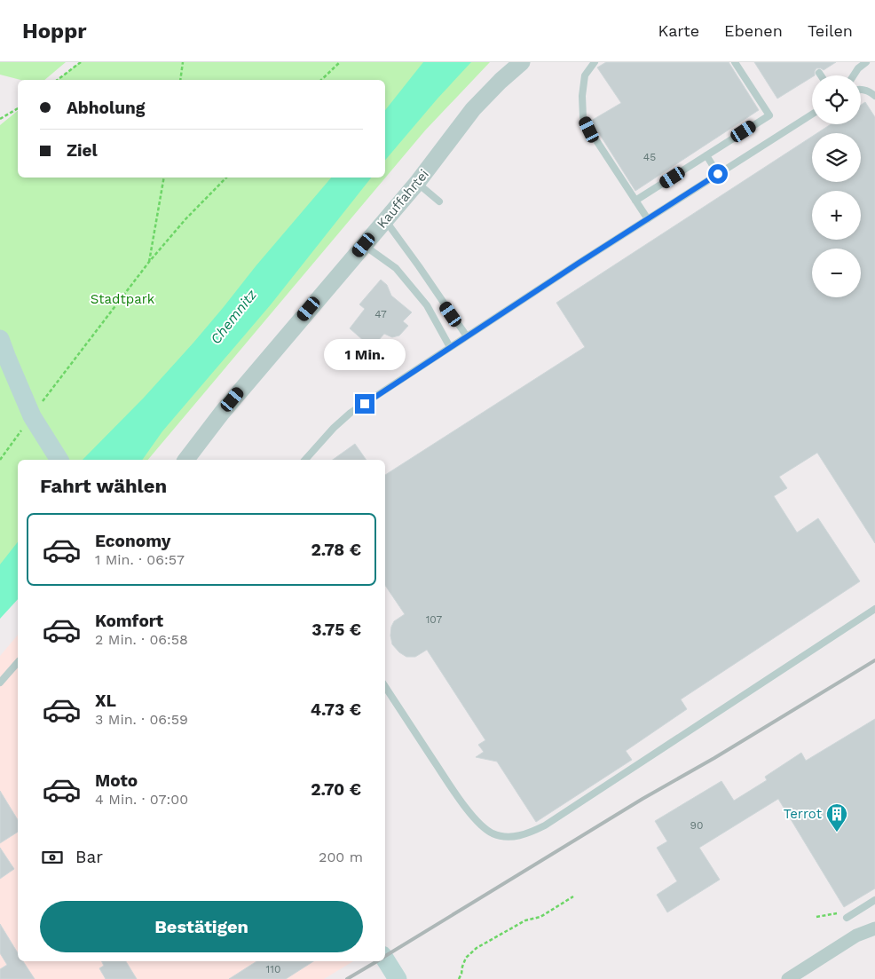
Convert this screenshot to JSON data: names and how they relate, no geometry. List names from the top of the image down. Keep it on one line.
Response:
{"streets":{"street":["Kauffahrtei"]},"water":["Chemnitz"],"parks":["Stadtpark"],"places":{"building":["Terrot"]},"house_numbers":["45","47","107","90","110"],"page":{"header":"Hoppr","nav":["Karte","Ebenen","Teilen"],"map_buttons":["+","−"],"banner":["Abholung","Ziel"],"bubble":"1 Min.","heading":"Fahrt wählen","list":[{"name":"Economy","note":"1 Min. · 06:57","value":"2.78 €"},{"name":"Komfort","note":"2 Min. · 06:58","value":"3.75 €"},{"name":"XL","note":"3 Min. · 06:59","value":"4.73 €"},{"name":"Moto","note":"4 Min. · 07:00","value":"2.70 €"}],"pay":["Bar","200 m"],"buttons":"Bestätigen"}}
